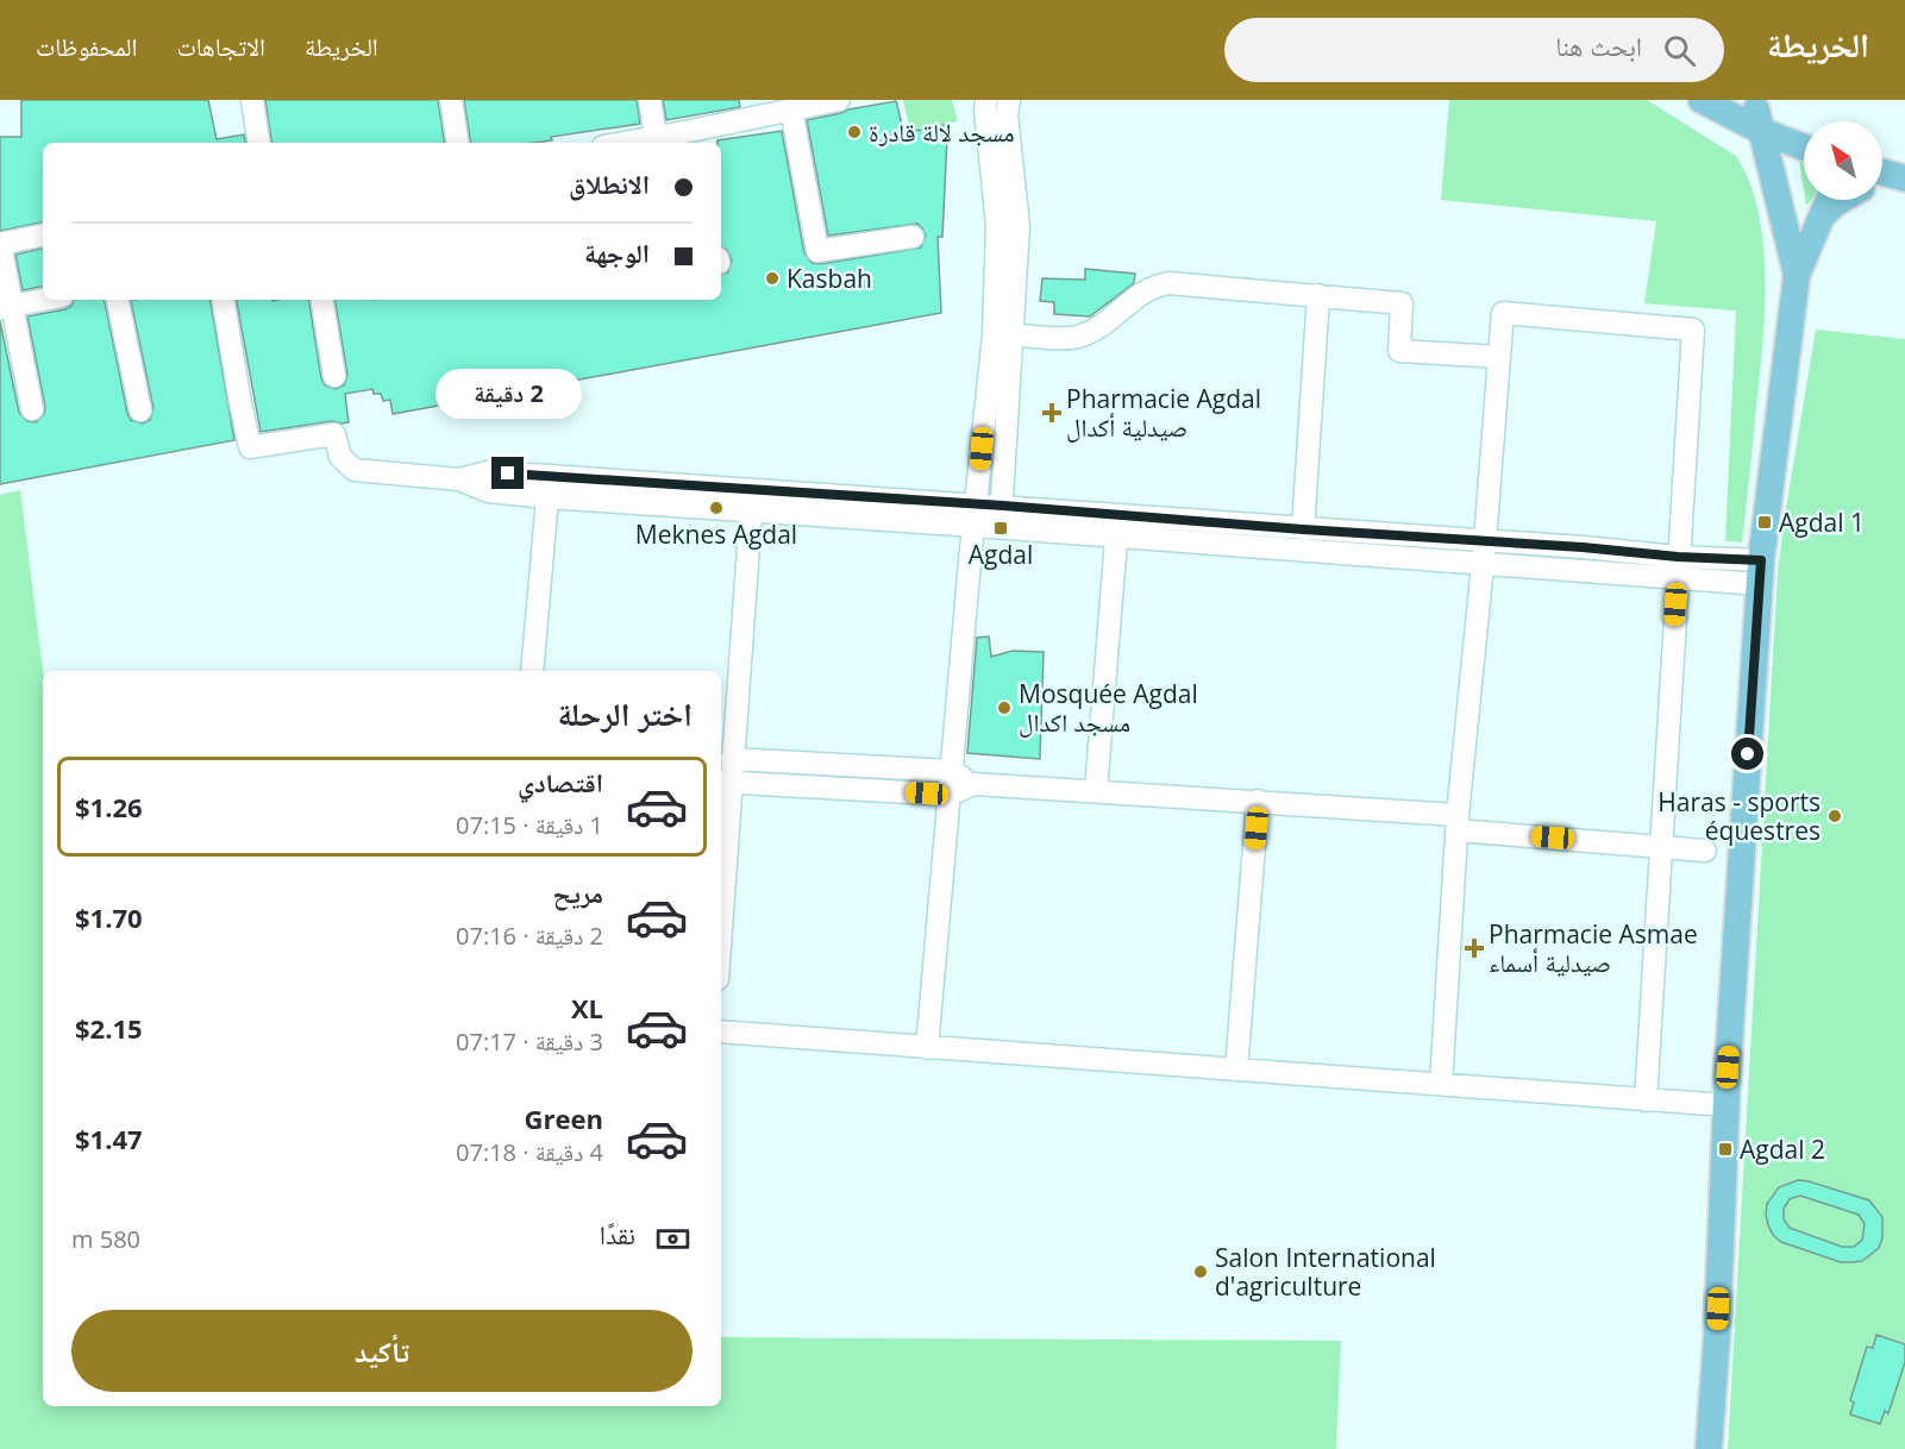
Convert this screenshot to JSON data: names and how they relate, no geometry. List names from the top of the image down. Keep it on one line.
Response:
{"places":{"other":["مسجد لالة قادرة","Kasbah","Meknes Agdal","Mosquée Agdal مسجد اكدال","Haras - sports équestres","Salon International d'agriculture"],"health":["Pharmacie Agdal صيدلية أكدال","Pharmacie Asmae صيدلية أسماء"],"transit":["Agdal 1","Agdal","Agdal 2"]},"north":"top left","page":{"header":"الخريطة","search":"ابحث هنا","nav":["الخريطة","الاتجاهات","المحفوظات"],"banner":["الانطلاق","الوجهة"],"bubble":"2 دقيقة","heading":"اختر الرحلة","list":[{"name":"اقتصادي","note":"1 دقيقة · 07:15","value":"$1.26"},{"name":"مريح","note":"2 دقيقة · 07:16","value":"$1.70"},{"name":"XL","note":"3 دقيقة · 07:17","value":"$2.15"},{"name":"Green","note":"4 دقيقة · 07:18","value":"$1.47"}],"pay":["نقدًا","580 m"],"buttons":"تأكيد"}}
